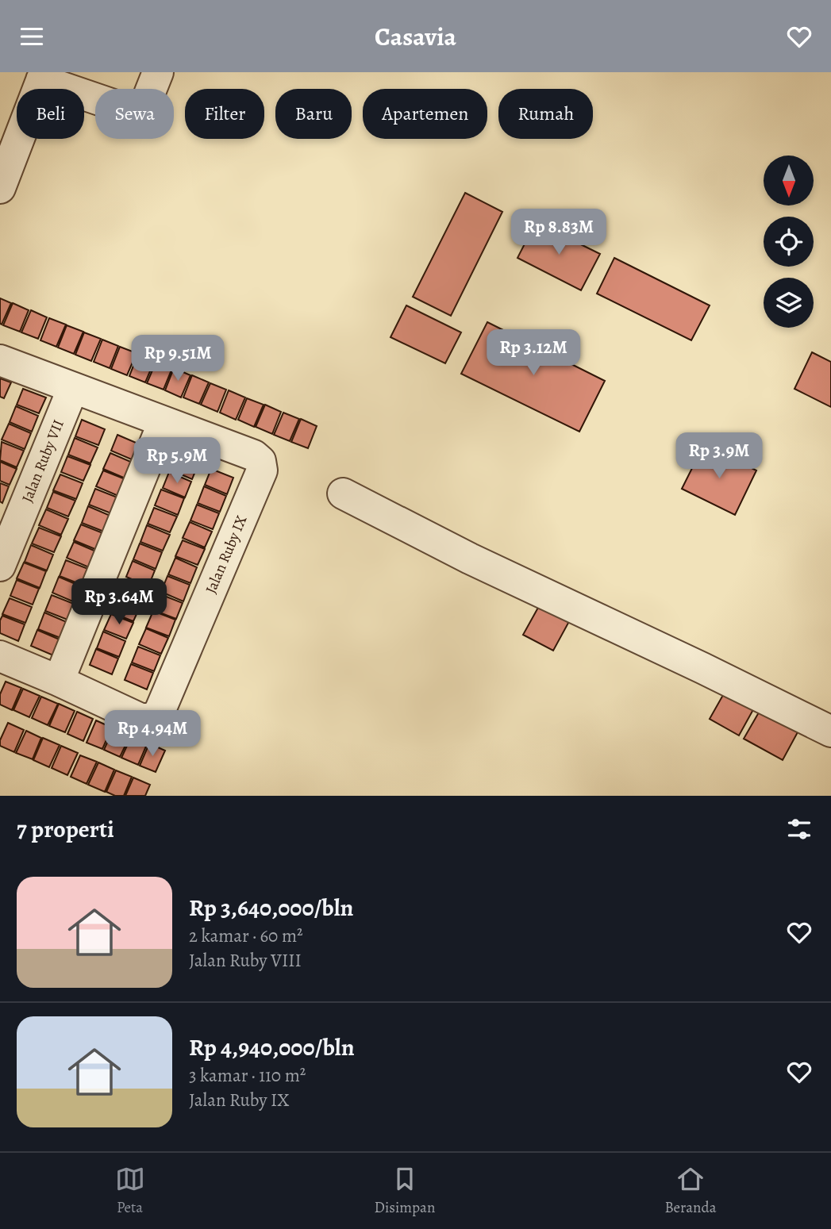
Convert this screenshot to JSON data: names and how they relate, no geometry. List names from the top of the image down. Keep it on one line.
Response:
{"streets":{"street":["Jalan Ruby VII","Jalan Ruby IX"]},"north":"bottom","page":{"header":"Casavia","chip":["Beli","Sewa","Filter","Baru","Apartemen","Rumah"],"price":["Rp 8.83M","Rp 3.12M","Rp 9.51M","Rp 3.9M","Rp 5.9M","Rp 3.64M","Rp 4.94M"],"heading":"7 properti","list":[{"name":"Rp 3,640,000/bln","note":"2 kamar · 60 m² · Jalan Ruby VIII"},{"name":"Rp 4,940,000/bln","note":"3 kamar · 110 m² · Jalan Ruby IX"}],"tabs":["Peta","Disimpan","Beranda"]}}
